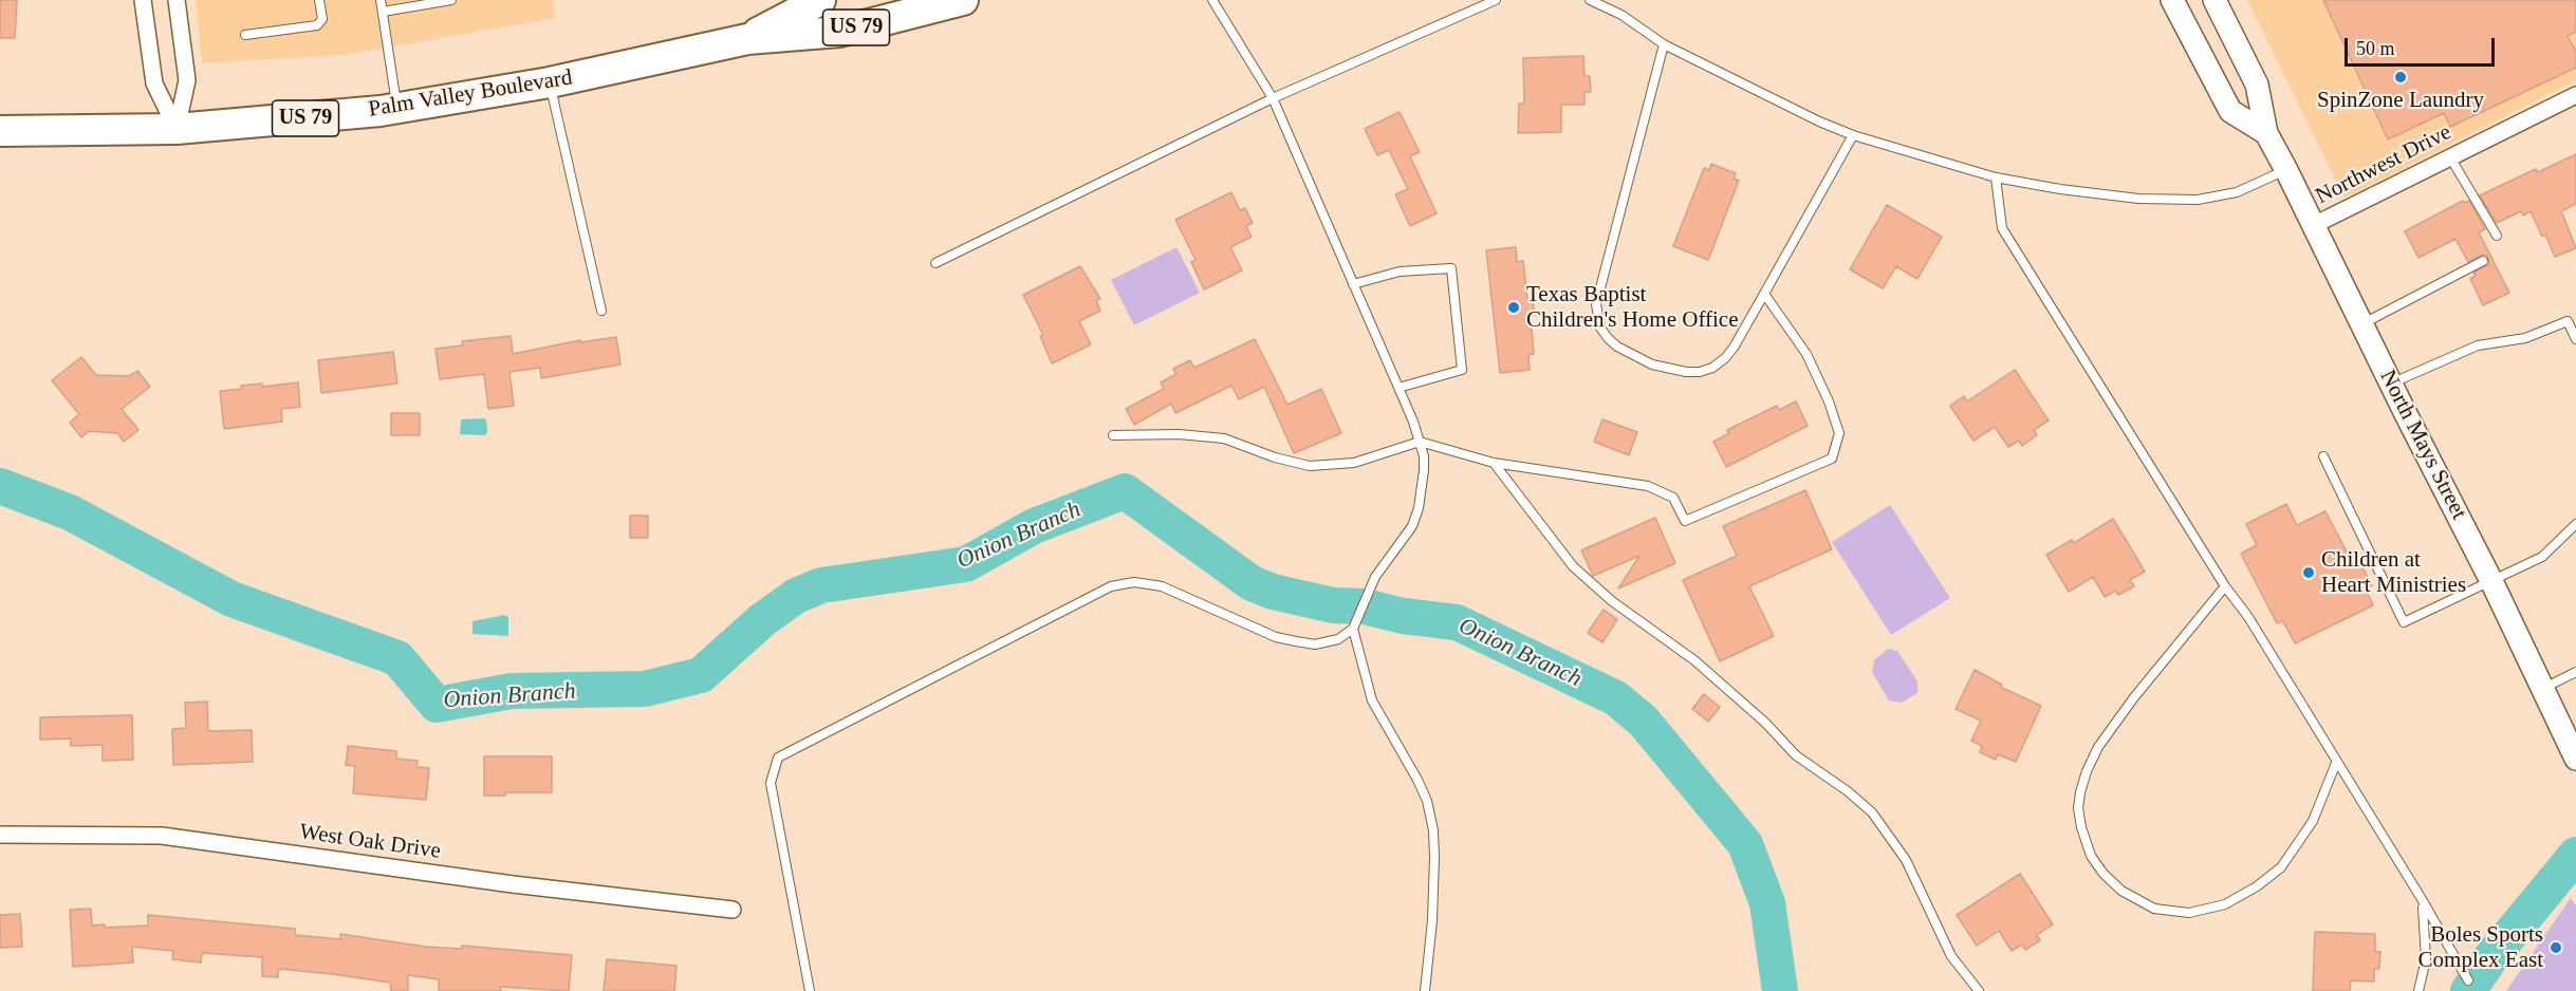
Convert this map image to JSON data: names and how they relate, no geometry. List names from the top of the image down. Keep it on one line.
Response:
{"streets":{"highway":["US 79","Palm Valley Boulevard"],"main road":["North Mays Street"],"street":["Northwest Drive","West Oak Drive"]},"crossings":[["Northwest Drive","North Mays Street"]],"water":["Onion Branch"],"places":["SpinZone Laundry","Texas Baptist Children's Home Office","Children at Heart Ministries","Boles Sports Complex East"],"scale_bar":"50 m"}
